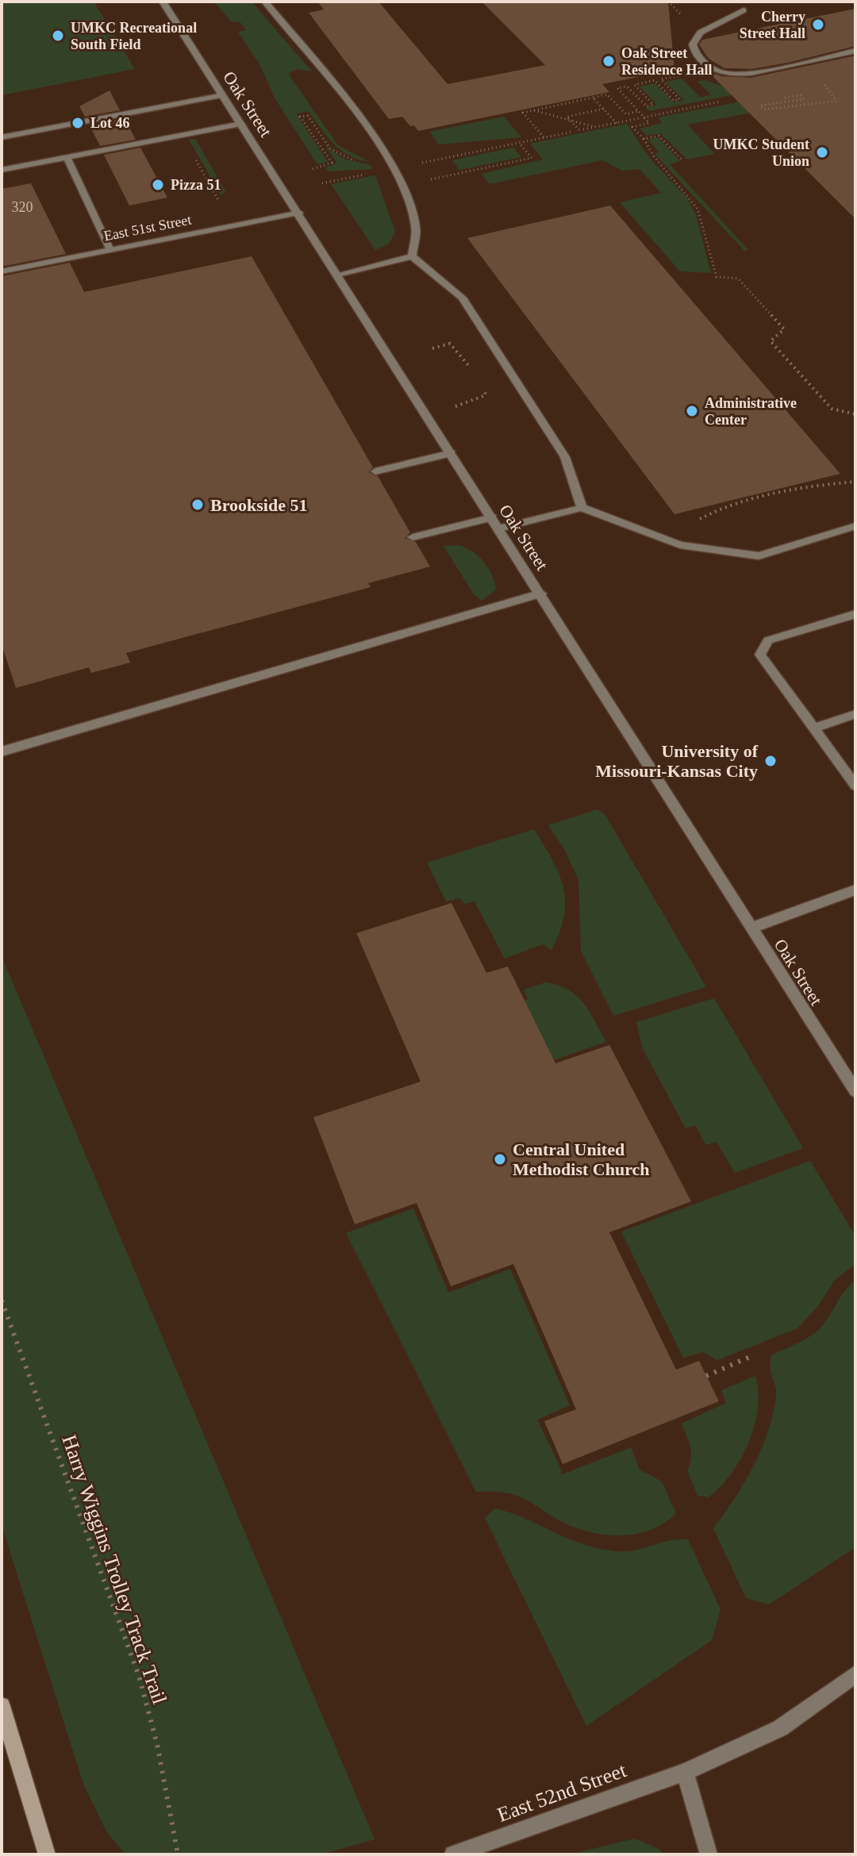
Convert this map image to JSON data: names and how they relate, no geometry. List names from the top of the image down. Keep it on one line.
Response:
{"streets":{"street":["Oak Street","East 51st Street","East 52nd Street"],"path":["Harry Wiggins Trolley Track Trail"]},"crossings":[["Oak Street","East 51st Street"]],"places":["Cherry Street Hall","UMKC Recreational South Field","Oak Street Residence Hall","Lot 46","UMKC Student Union","Pizza 51","Administrative Center","Brookside 51","University of Missouri-Kansas City","Central United Methodist Church"],"house_numbers":["320"]}
